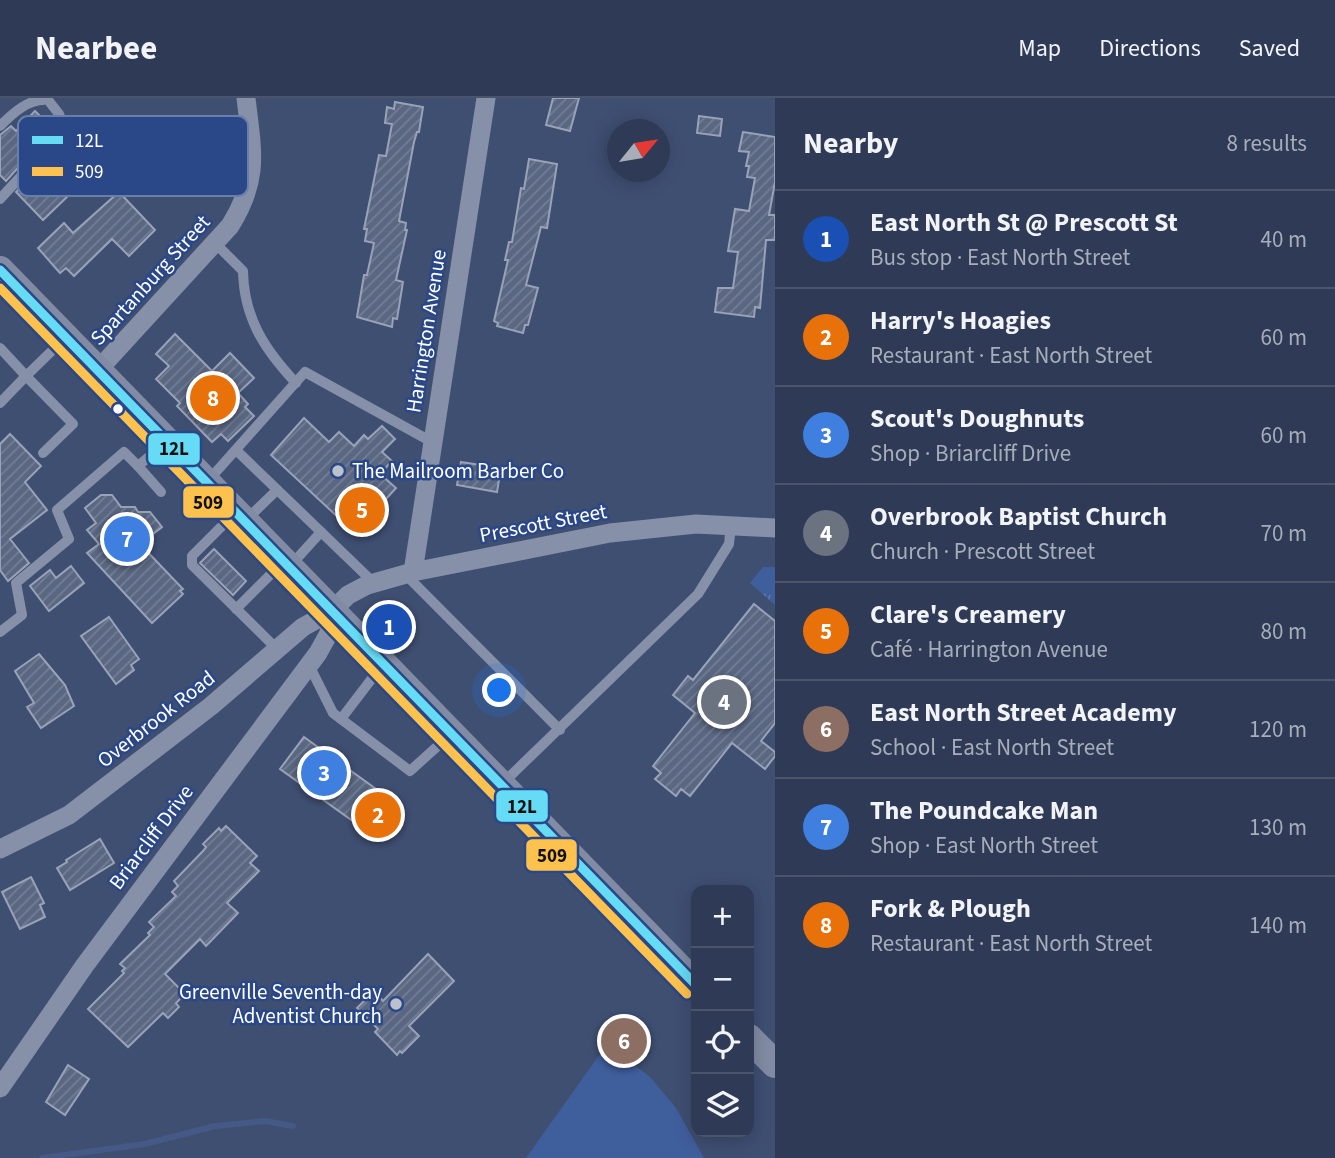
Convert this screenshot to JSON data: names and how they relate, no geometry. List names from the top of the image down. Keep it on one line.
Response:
{"streets":{"street":["Spartanburg Street","Harrington Avenue","Prescott Street","Overbrook Road","Briarcliff Drive"]},"crossings":[["Harrington Avenue","Prescott Street"],["Prescott Street","Overbrook Road"],["Prescott Street","Briarcliff Drive"],["Overbrook Road","Briarcliff Drive"]],"places":["The Mailroom Barber Co","Greenville Seventh-day Adventist Church"],"lines":["transit line 12L","transit line 509"],"legend":["12L","509"],"north":"top right","page":{"header":"Nearbee","nav":["Map","Directions","Saved"],"heading":["Nearby","8 results"],"list":[{"mark":"1","name":"East North St @ Prescott St","note":"Bus stop · East North Street","value":"40 m"},{"mark":"2","name":"Harry's Hoagies","note":"Restaurant · East North Street","value":"60 m"},{"mark":"3","name":"Scout's Doughnuts","note":"Shop · Briarcliff Drive","value":"60 m"},{"mark":"4","name":"Overbrook Baptist Church","note":"Church · Prescott Street","value":"70 m"},{"mark":"5","name":"Clare's Creamery","note":"Café · Harrington Avenue","value":"80 m"},{"mark":"6","name":"East North Street Academy","note":"School · East North Street","value":"120 m"},{"mark":"7","name":"The Poundcake Man","note":"Shop · East North Street","value":"130 m"},{"mark":"8","name":"Fork & Plough","note":"Restaurant · East North Street","value":"140 m"}],"pins":["8","5","7","1","4","3","2","6"],"map_buttons":["+","−"]}}
